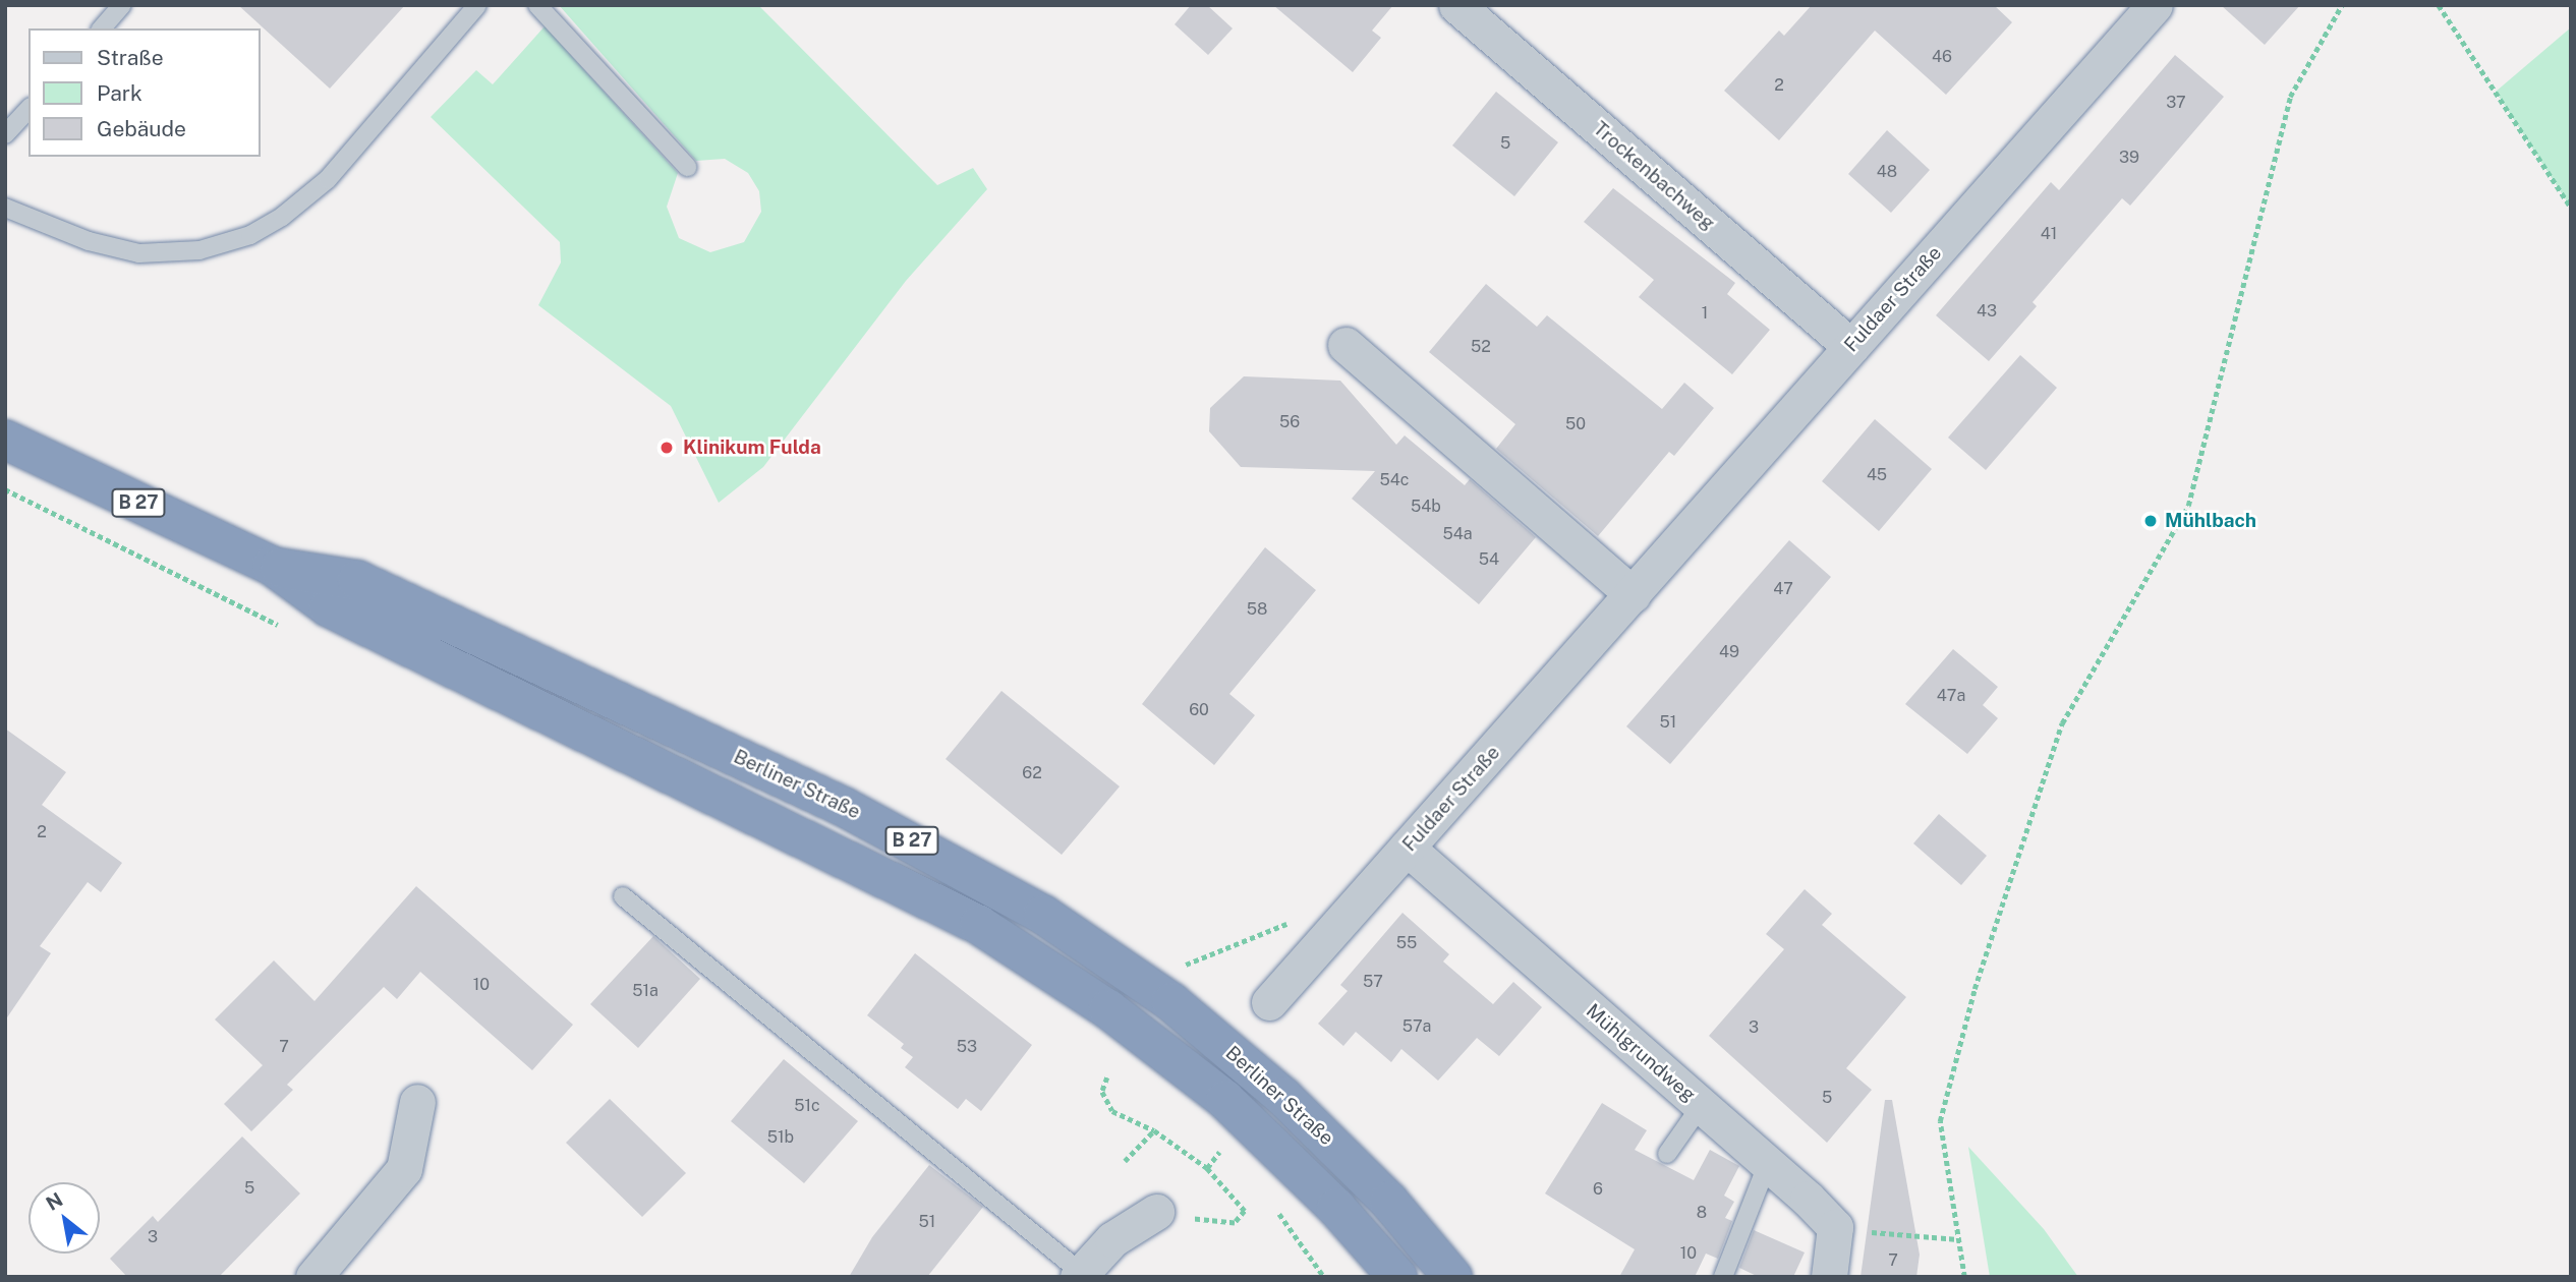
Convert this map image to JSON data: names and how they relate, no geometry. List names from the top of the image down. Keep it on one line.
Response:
{"streets":{"highway":["B 27","Berliner Straße"],"street":["Trockenbachweg","Fuldaer Straße","Mühlgrundweg"]},"crossings":[["Trockenbachweg","Fuldaer Straße"],["Fuldaer Straße","Mühlgrundweg"]],"places":["Klinikum Fulda","Mühlbach"],"house_numbers":["46","2","37","5","39","48","41","43","1","52","56","50","45","54c","54b","54a","54","47","58","49","47a","60","51","62","2","55","57","10","51a","57a","3","7","53","5","51c","51b","5","6","8","51","3","10","7"],"legend":["Straße","Park","Gebäude"],"north":"top left"}
